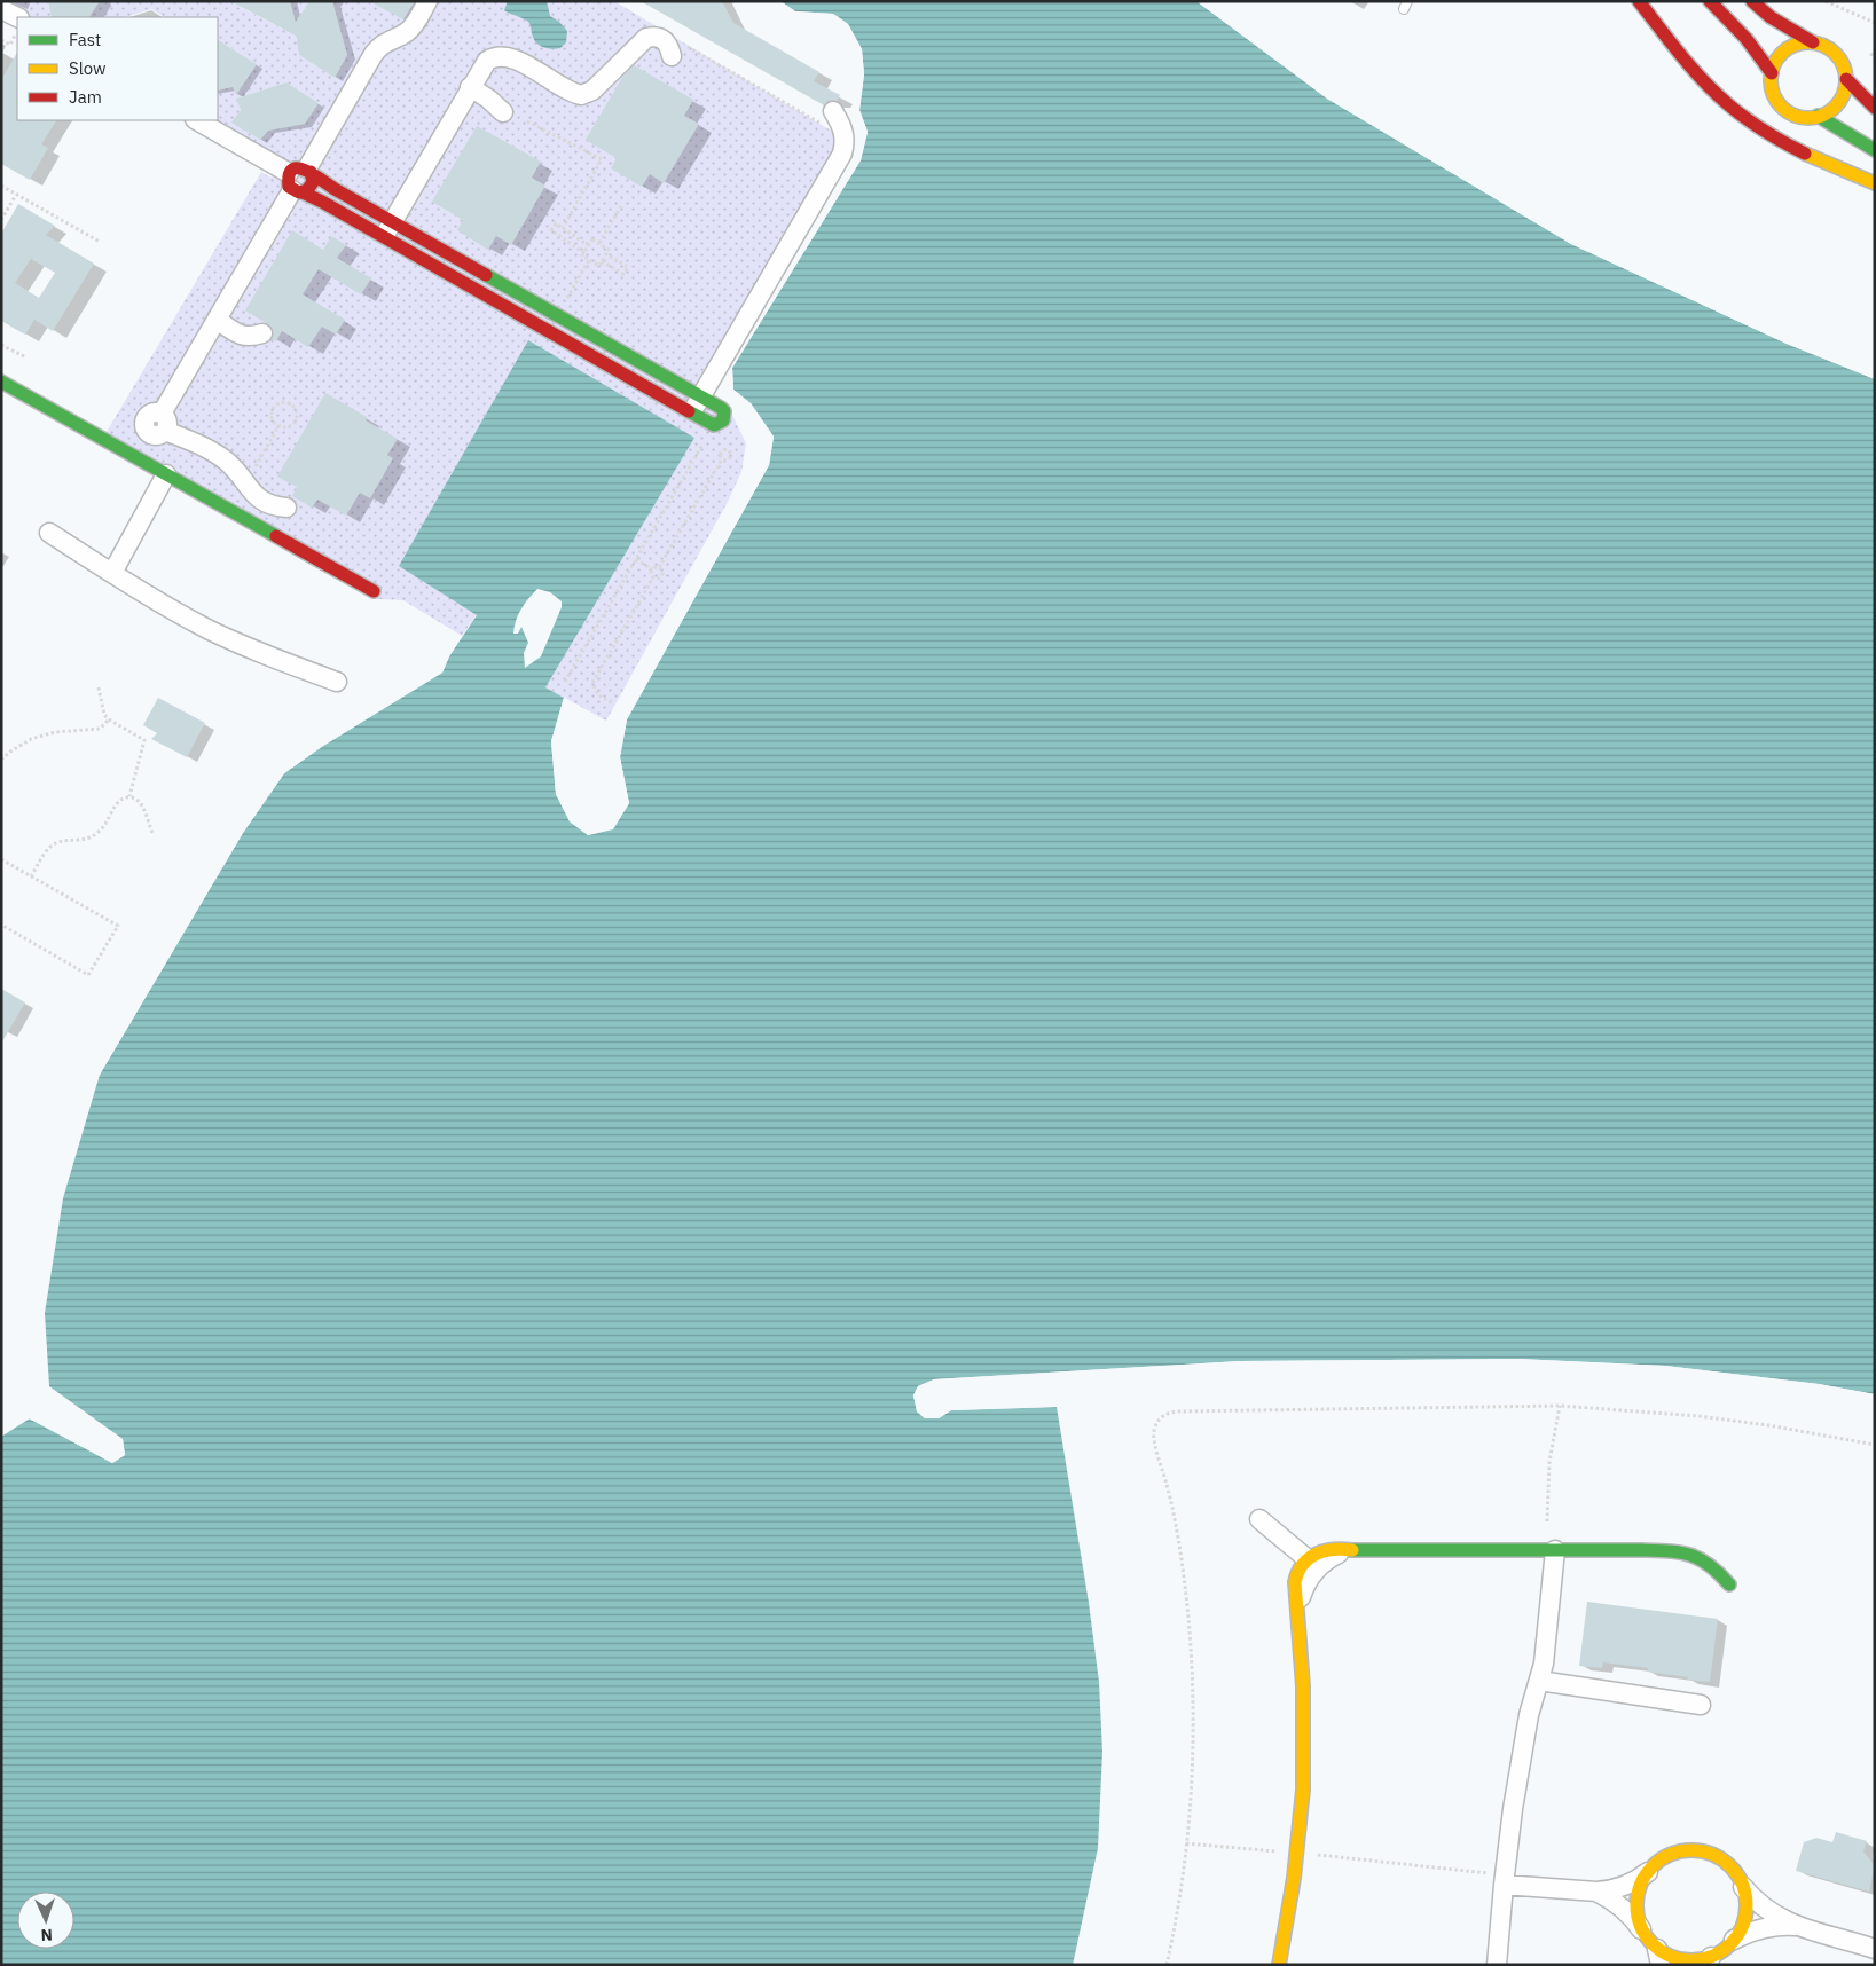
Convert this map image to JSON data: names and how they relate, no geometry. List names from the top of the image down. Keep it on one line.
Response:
{"legend":["Fast","Slow","Jam"],"north":"bottom"}
